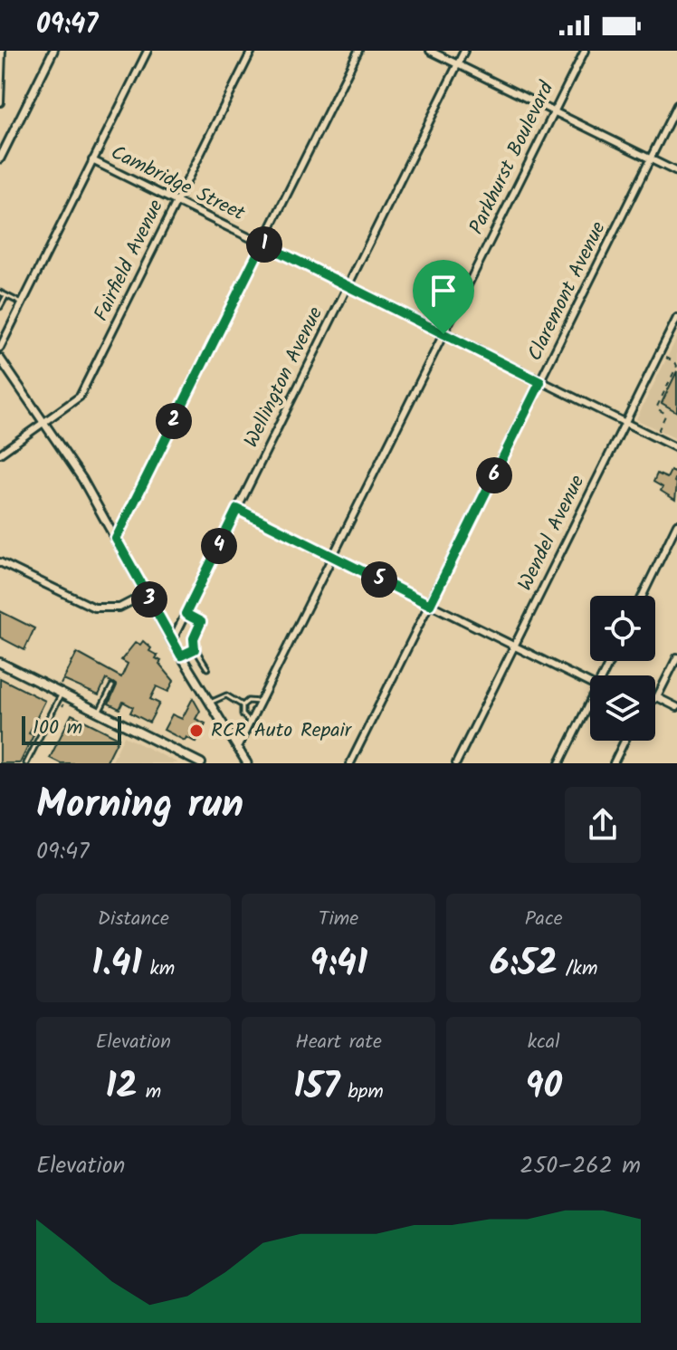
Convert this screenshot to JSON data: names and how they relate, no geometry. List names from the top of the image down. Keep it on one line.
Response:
{"streets":{"street":["Parkhurst Boulevard","Cambridge Street","Fairfield Avenue","Claremont Avenue","Wellington Avenue","Wendel Avenue"]},"crossings":[["Parkhurst Boulevard","Cambridge Street"],["Cambridge Street","Fairfield Avenue"],["Cambridge Street","Claremont Avenue"],["Cambridge Street","Wellington Avenue"],["Cambridge Street","Wendel Avenue"]],"places":["RCR Auto Repair"],"scale_bar":"100 m","page":{"status":"09:47","pins":["1","2","6","4","5","3"],"scale":"100 m","heading":["Morning run","09:47"],"stats":[["Distance","1.41 km"],["Time","9:41"],["Pace","6:52 /km"],["Elevation","12 m"],["Heart rate","157 bpm"],["kcal","90"]],"chart":["Elevation","250–262 m"]}}
